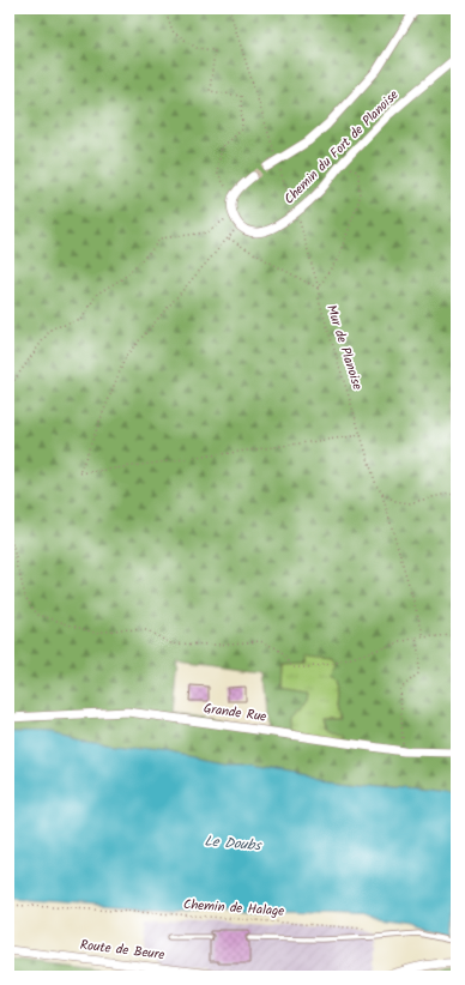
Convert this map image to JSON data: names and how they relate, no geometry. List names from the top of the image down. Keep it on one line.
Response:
{"streets":{"street":["Chemin du Fort de Planoise","Grande Rue","Route de Beure"],"path":["Mur de Planoise","Chemin de Halage"]},"crossings":[["Chemin du Fort de Planoise","Mur de Planoise"]],"water":["Le Doubs"]}
